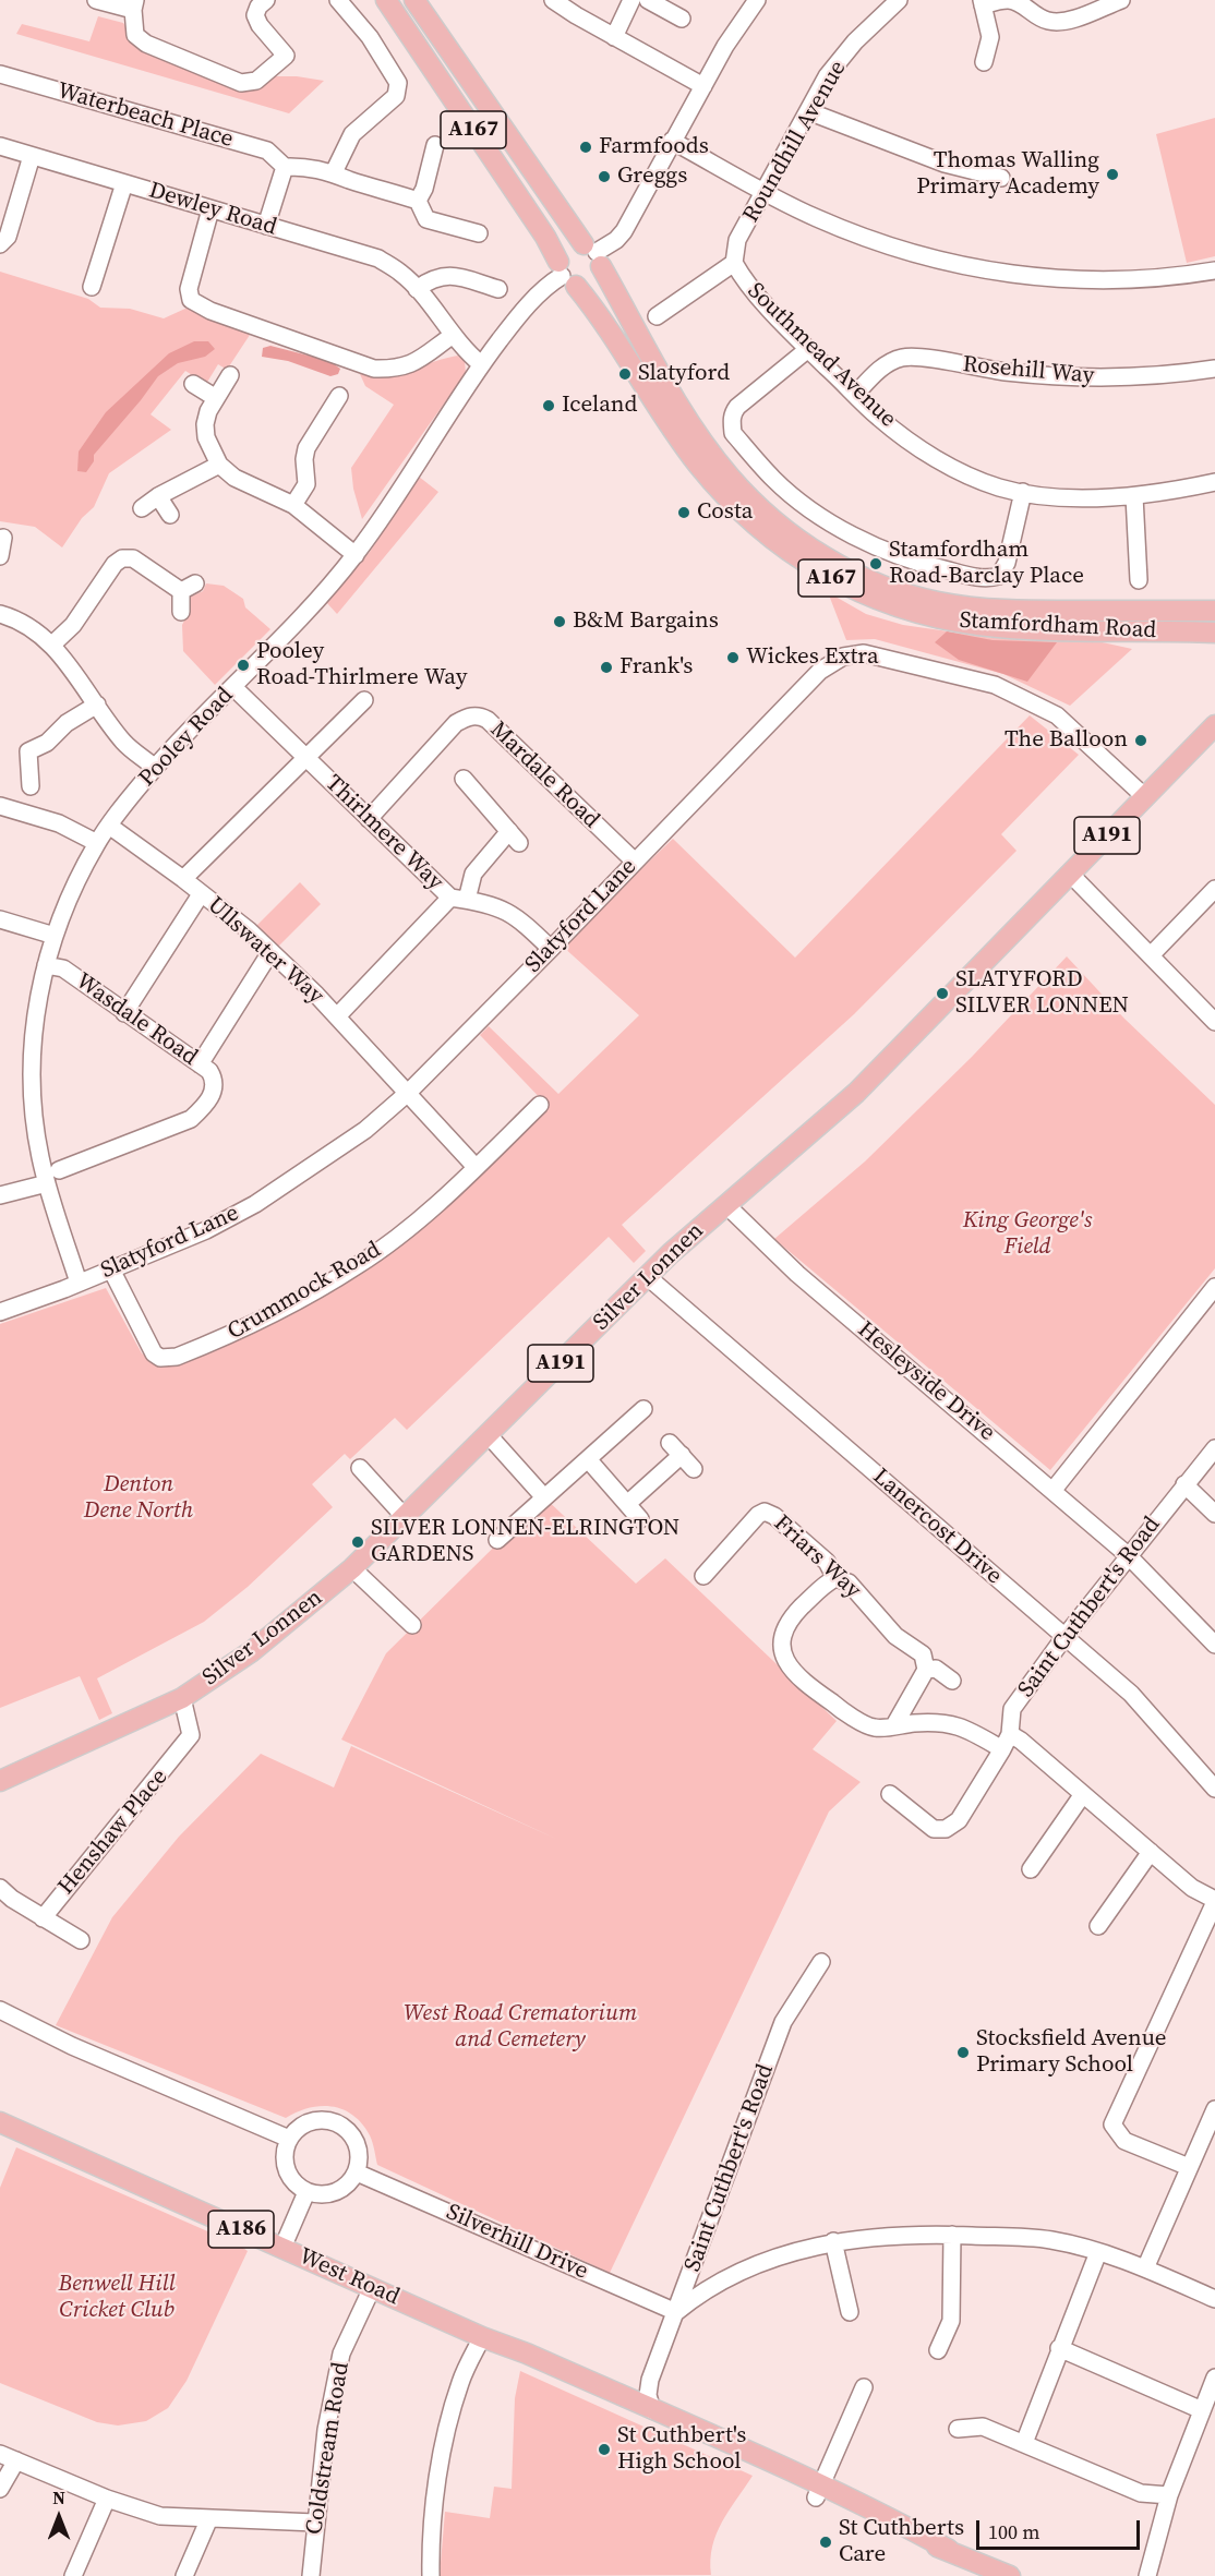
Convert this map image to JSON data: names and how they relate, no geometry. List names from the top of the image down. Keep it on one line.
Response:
{"streets":{"main road":["A167","Stamfordham Road","A191","Silver Lonnen","A186","West Road"],"street":["Waterbeach Place","Roundhill Avenue","Dewley Road","Southmead Avenue","Rosehill Way","Pooley Road","Mardale Road","Thirlmere Way","Slatyford Lane","Ullswater Way","Wasdale Road","Crummock Road","Hesleyside Drive","Lanercost Drive","Friars Way","Saint Cuthbert's Road","Henshaw Place","Silverhill Drive","Coldstream Road"]},"crossings":[["Roundhill Avenue","Southmead Avenue"],["Dewley Road","Pooley Road"],["Southmead Avenue","Rosehill Way"],["Stamfordham Road","Pooley Road"],["Pooley Road","Thirlmere Way"],["Pooley Road","Slatyford Lane"],["Pooley Road","Ullswater Way"],["Pooley Road","Wasdale Road"],["Mardale Road","Thirlmere Way"],["Mardale Road","Slatyford Lane"],["Thirlmere Way","Slatyford Lane"],["Slatyford Lane","Ullswater Way"],["Slatyford Lane","Silver Lonnen"],["Slatyford Lane","Crummock Road"],["Ullswater Way","Crummock Road"],["Silver Lonnen","Hesleyside Drive"],["Silver Lonnen","Lanercost Drive"],["Silver Lonnen","Henshaw Place"],["Hesleyside Drive","Saint Cuthbert's Road"],["Lanercost Drive","Saint Cuthbert's Road"],["Saint Cuthbert's Road","Silverhill Drive"],["Saint Cuthbert's Road","West Road"],["West Road","Coldstream Road"]],"parks":["King George's Field","Denton Dene North","West Road Crematorium and Cemetery","Benwell Hill Cricket Club"],"places":["Farmfoods","Thomas Walling Primary Academy","Greggs","Slatyford","Iceland","Costa","Stamfordham Road-Barclay Place","B&M Bargains","Wickes Extra","Pooley Road-Thirlmere Way","Frank's","The Balloon","SLATYFORD SILVER LONNEN","SILVER LONNEN-ELRINGTON GARDENS","Stocksfield Avenue Primary School","St Cuthbert's High School","St Cuthberts Care"],"scale_bar":"100 m","north":"top"}
